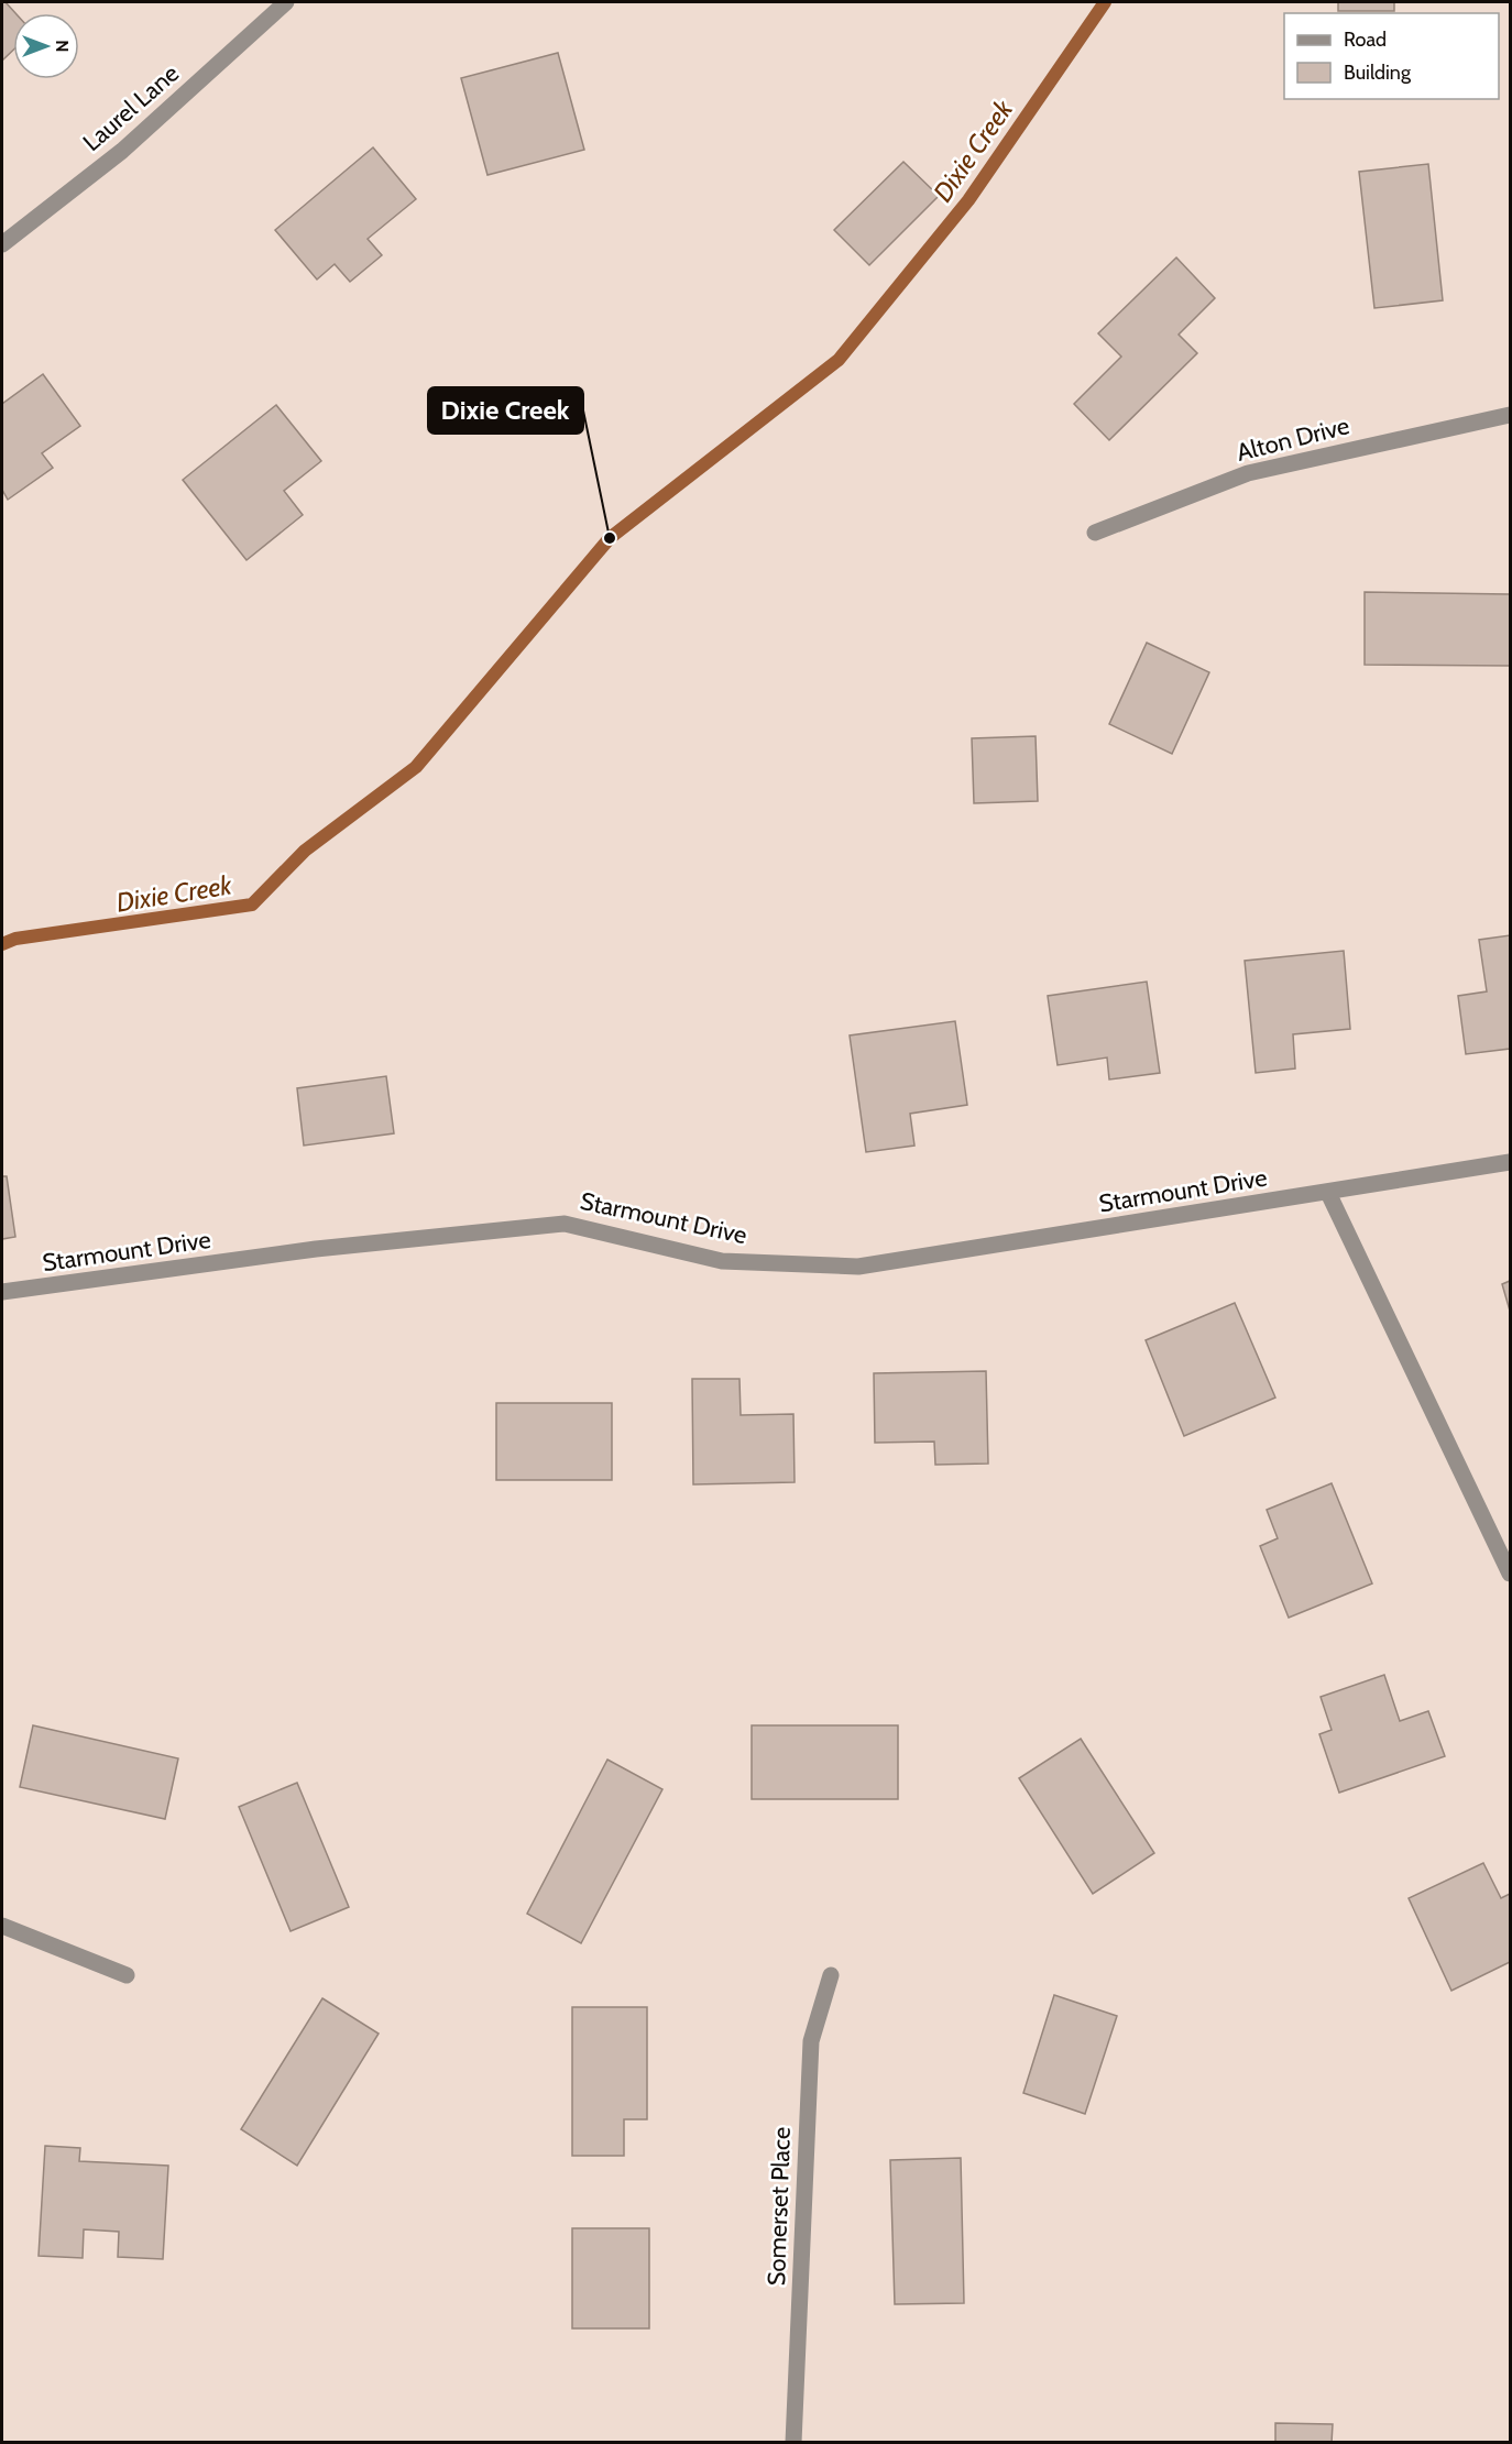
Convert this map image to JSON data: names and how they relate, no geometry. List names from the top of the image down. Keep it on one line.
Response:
{"streets":{"street":["Laurel Lane","Alton Drive","Starmount Drive","Somerset Place"]},"water":["Dixie Creek"],"places":["Dixie Creek"],"legend":["Road","Building"],"north":"right"}
